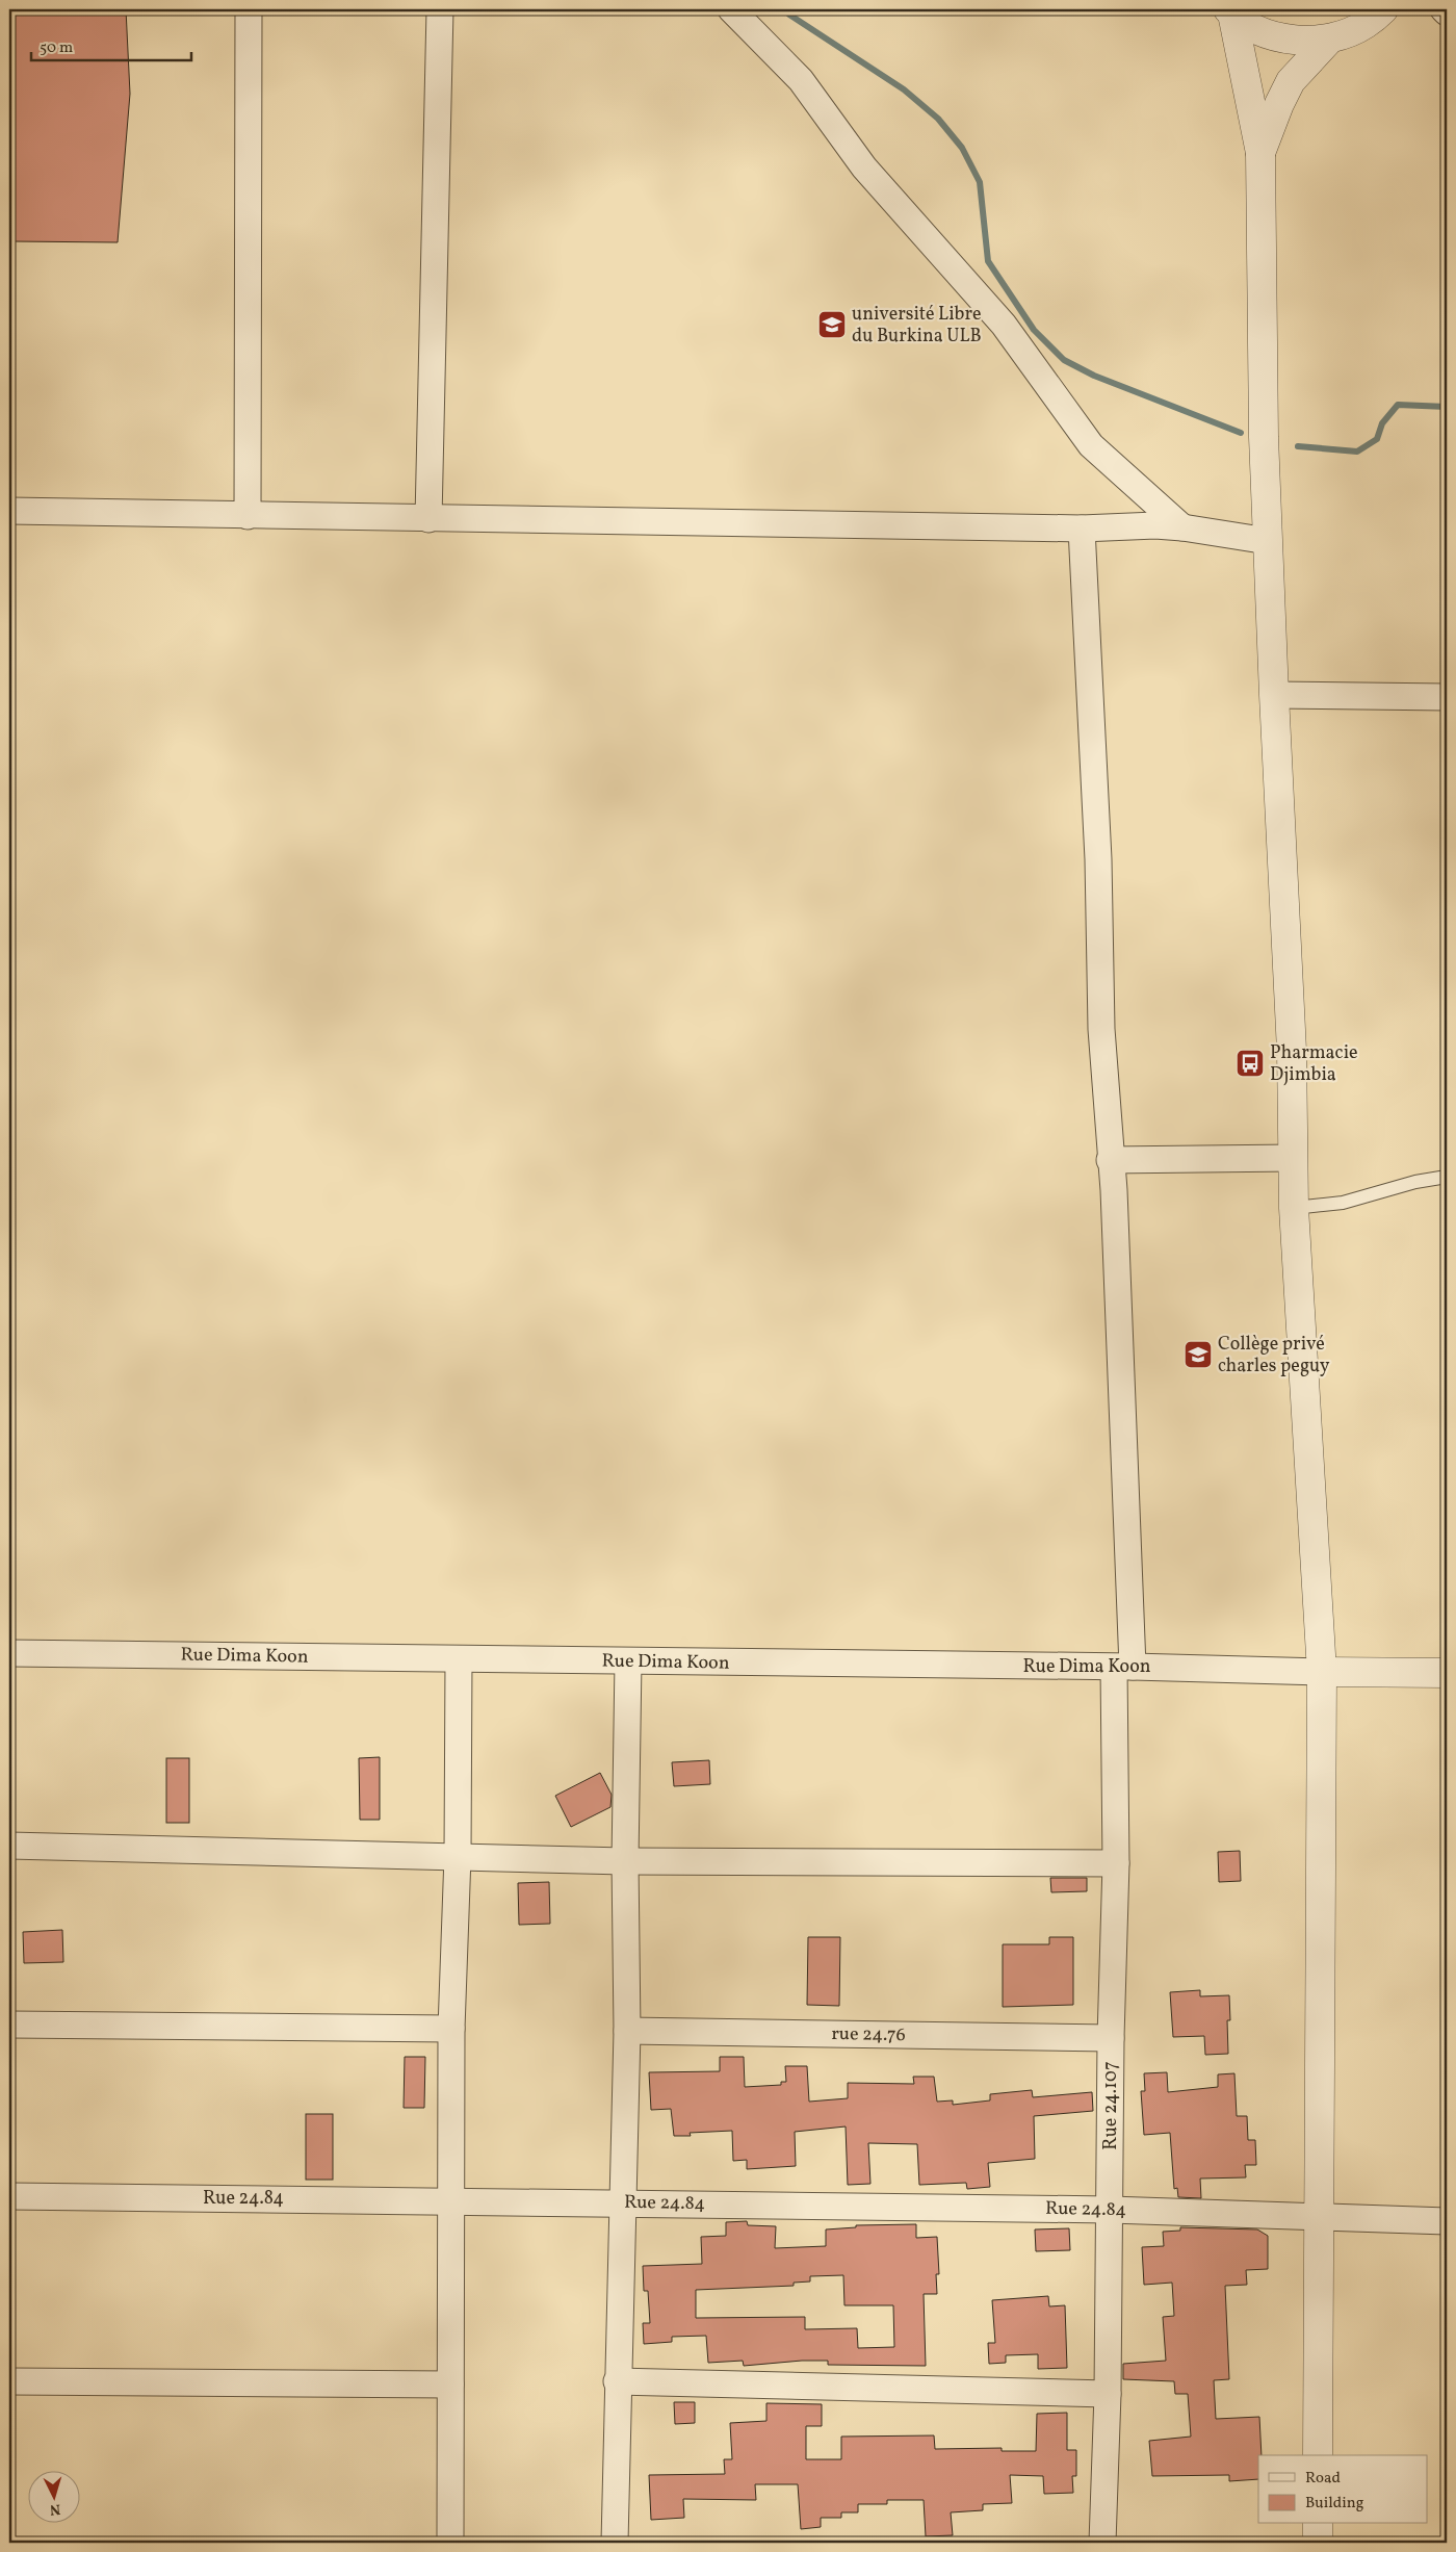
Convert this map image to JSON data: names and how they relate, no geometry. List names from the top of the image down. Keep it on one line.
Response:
{"streets":{"street":["Rue Dima Koon","rue 24.76","Rue 24.107","Rue 24.84"]},"crossings":[["Rue Dima Koon","Rue 24.107"],["rue 24.76","Rue 24.107"],["Rue 24.107","Rue 24.84"]],"places":{"school or university":["université Libre du Burkina ULB","Collège privé charles peguy"],"bus stop":["Pharmacie Djimbia"]},"legend":["Road","Building"],"scale_bar":"50 m","north":"bottom"}
